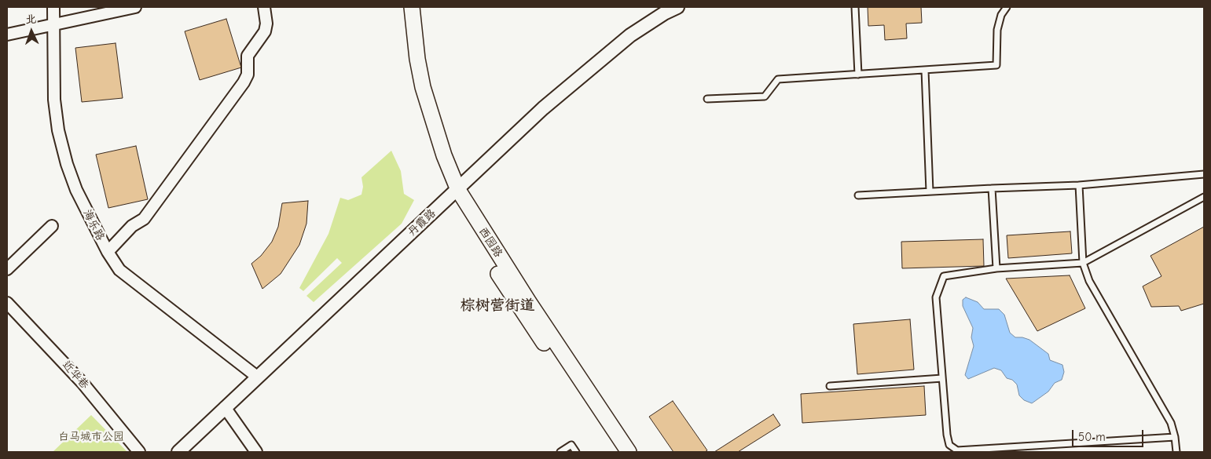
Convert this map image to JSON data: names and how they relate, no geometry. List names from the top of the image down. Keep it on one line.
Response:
{"streets":{"main road":["西园路"],"street":["丹霞路","海乐路","近华巷"]},"crossings":[["丹霞路","海乐路"],["丹霞路","西园路"]],"districts":["棕树营街道"],"parks":["白马城市公园"],"scale_bar":"50 m","north":"top"}
